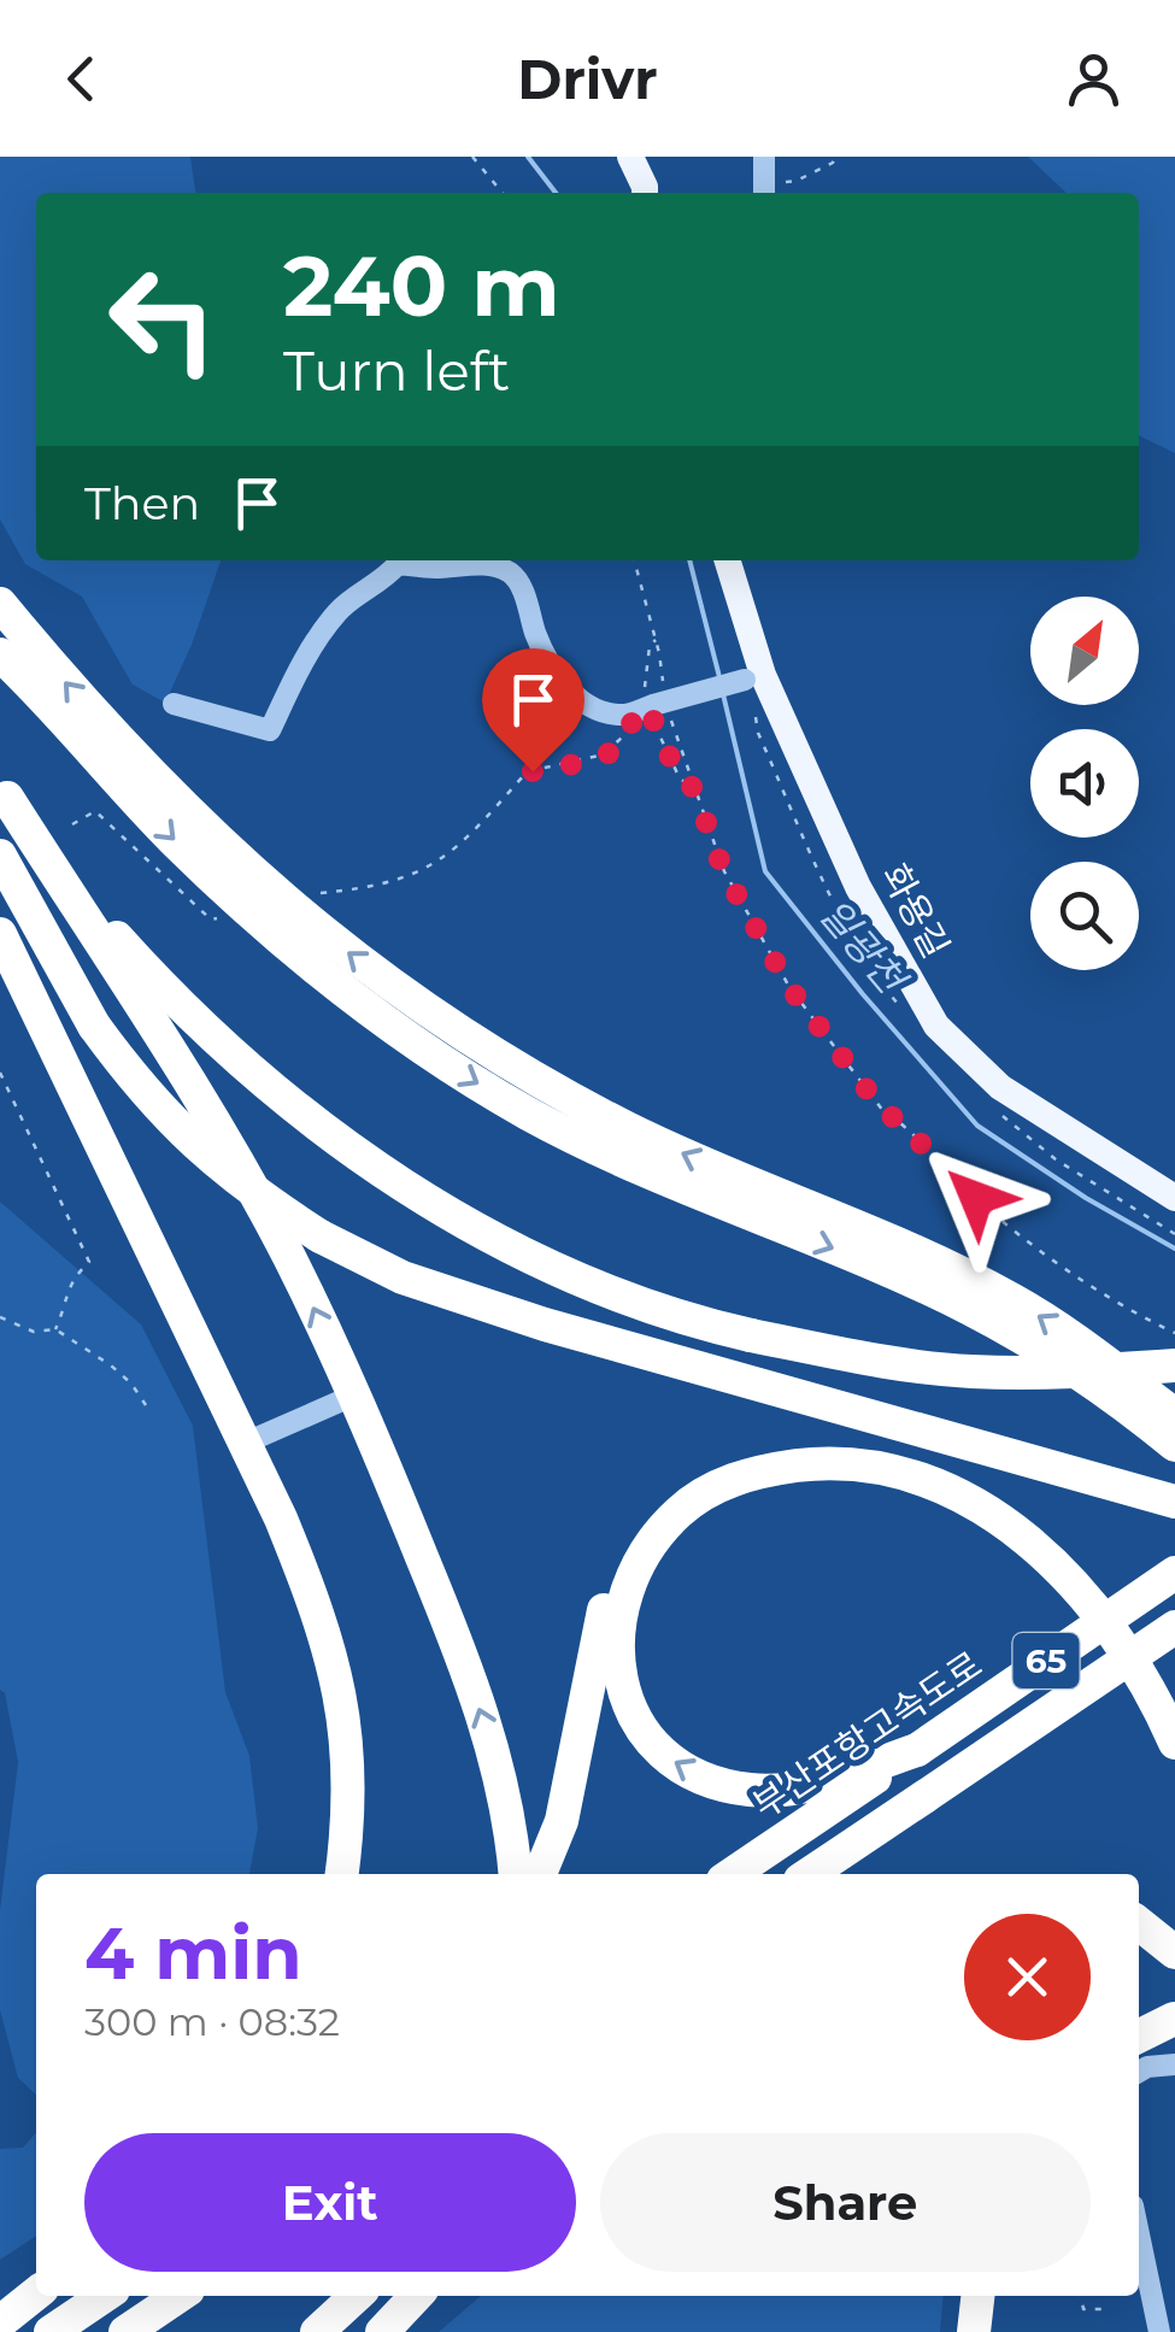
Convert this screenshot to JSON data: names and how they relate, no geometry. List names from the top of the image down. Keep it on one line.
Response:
{"streets":{"highway":["65","부산포항고속도로"],"main road":["화용길"]},"water":["일광천"],"north":"top right","page":{"header":"Drivr","turn":["240 m","Turn left"],"then":"Then","heading":["4 min","300 m · 08:32"],"buttons":["Exit","Share"]}}
